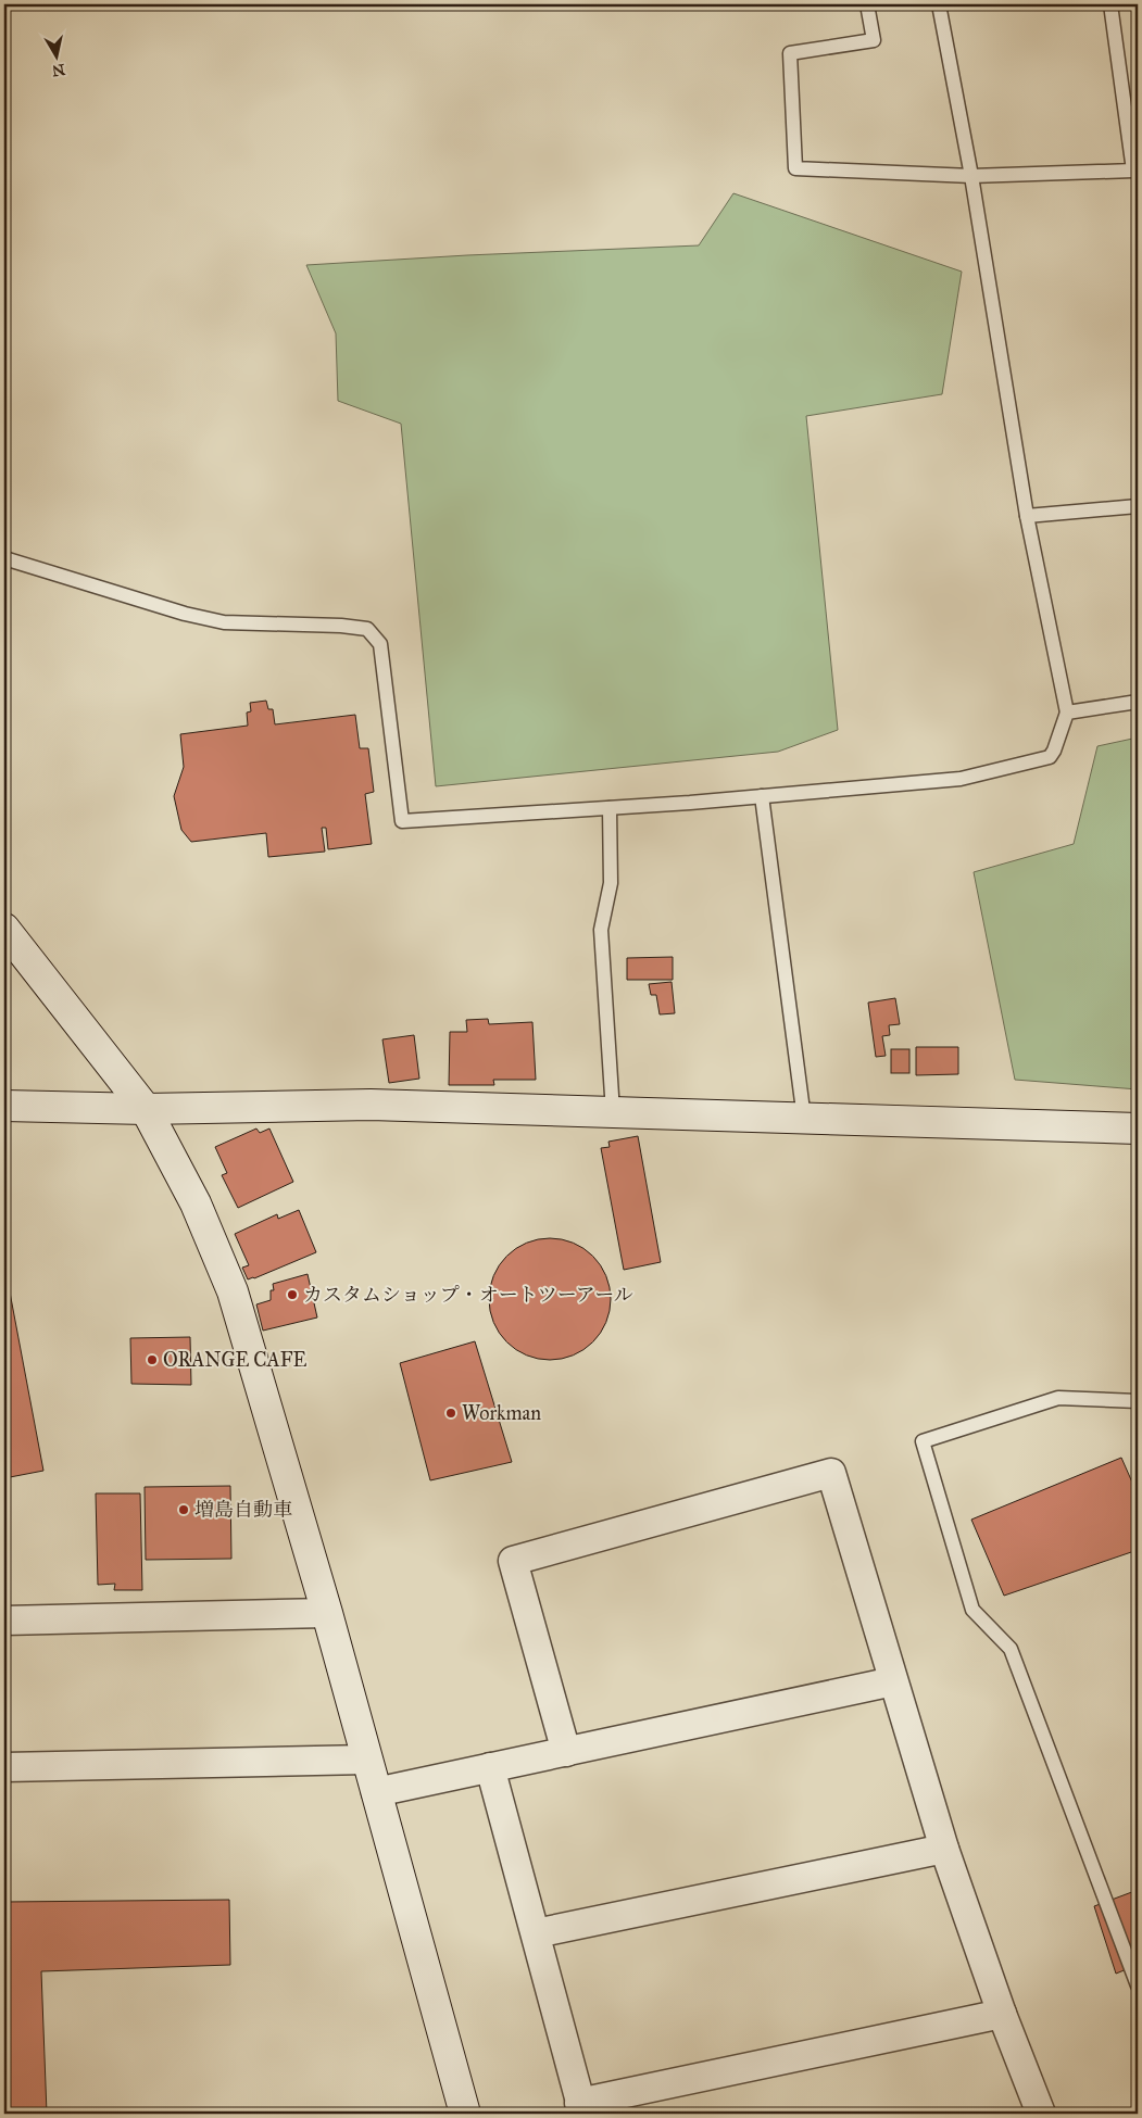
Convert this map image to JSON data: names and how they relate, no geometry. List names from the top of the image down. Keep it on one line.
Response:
{"places":["カスタムショップ・オートツーアール","ORANGE CAFE","Workman","増島自動車"],"north":"bottom"}
